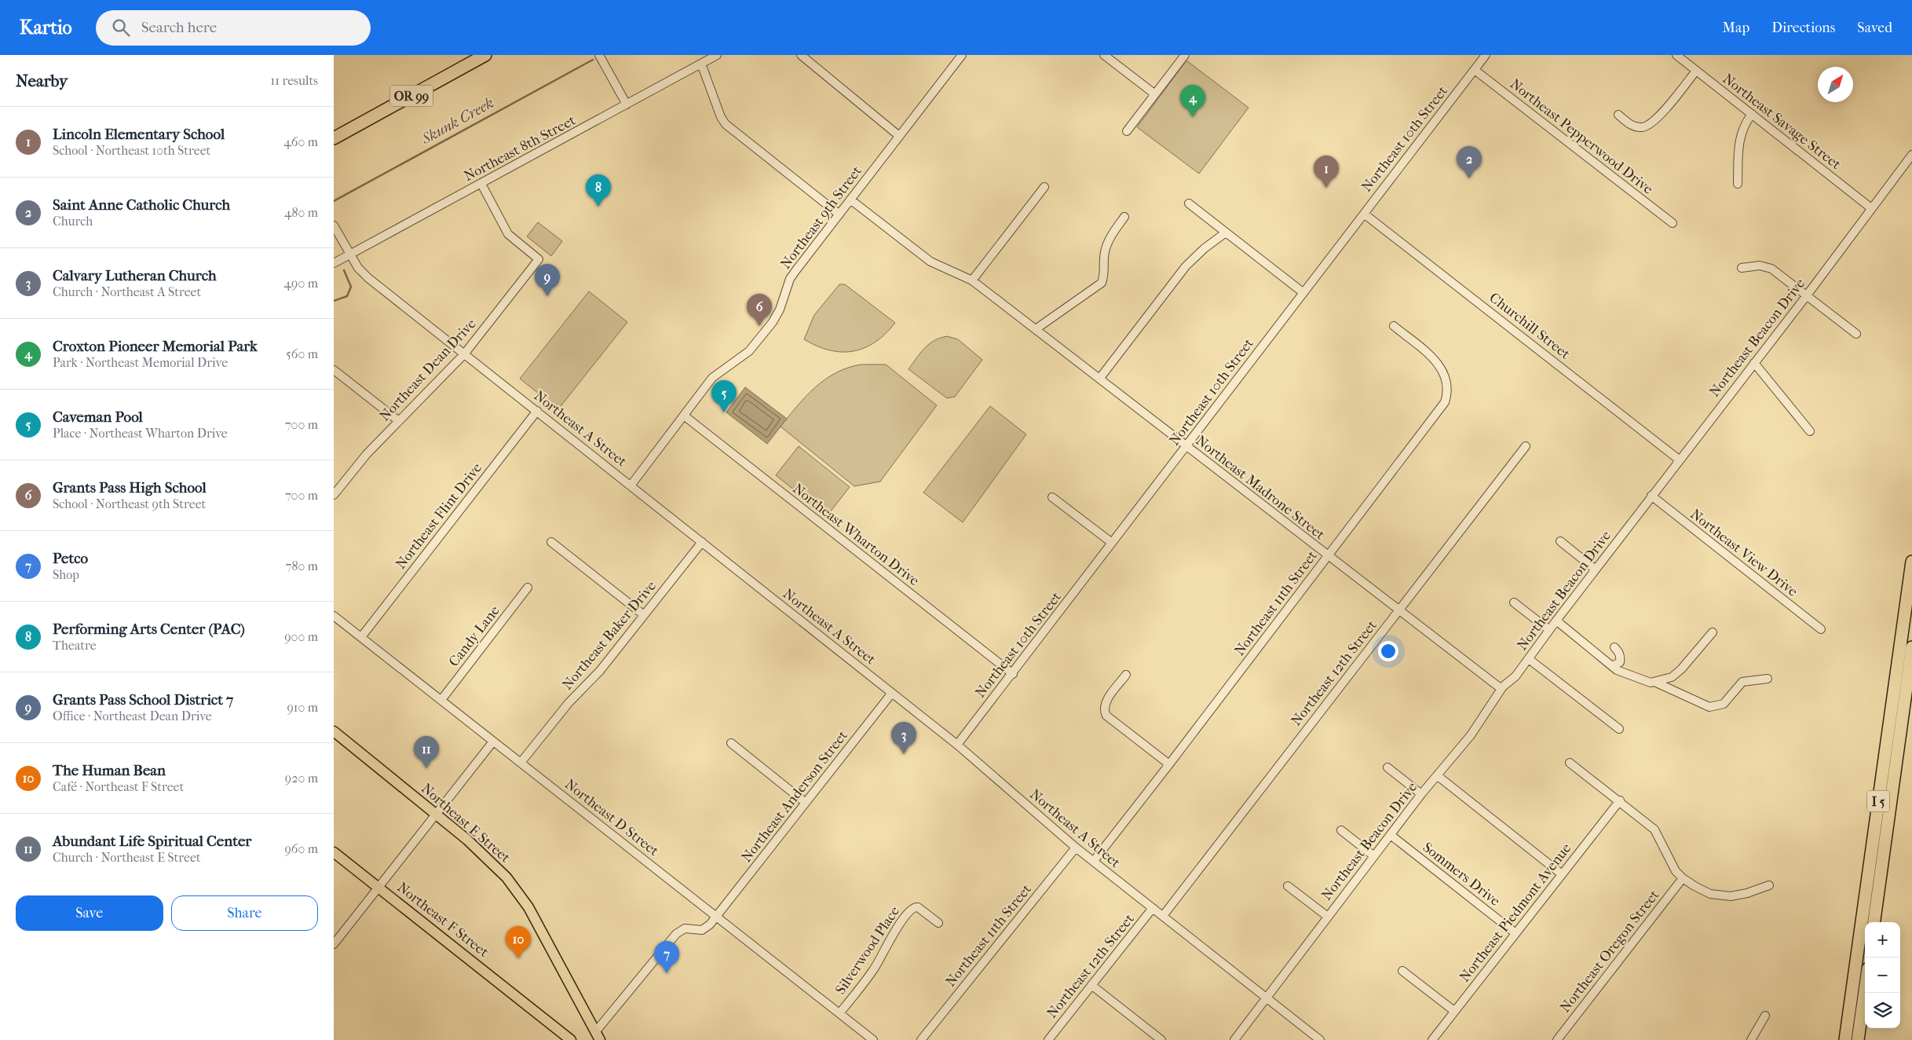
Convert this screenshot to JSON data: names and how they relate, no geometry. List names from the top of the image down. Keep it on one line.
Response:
{"streets":{"highway":["OR 99","I 5"],"main road":["Northeast E Street","Northeast F Street"],"street":["Northeast Savage Street","Northeast Pepperwood Drive","Northeast 10th Street","Northeast 8th Street","Northeast 9th Street","Churchill Street","Northeast Beacon Drive","Northeast Dean Drive","Northeast A Street","Northeast Madrone Street","Northeast Flint Drive","Northeast Wharton Drive","Northeast View Drive","Northeast 11th Street","Northeast Baker Drive","Candy Lane","Northeast 12th Street","Northeast Anderson Street","Northeast D Street","Sommers Drive","Northeast Piedmont Avenue","Silverwood Place","Northeast Oregon Street"]},"crossings":[["Northeast Savage Street","Northeast Beacon Drive"],["Northeast Pepperwood Drive","Northeast 10th Street"],["Northeast 10th Street","Churchill Street"],["Northeast 10th Street","Northeast A Street"],["Northeast 10th Street","Northeast Madrone Street"],["Northeast 10th Street","Northeast Wharton Drive"],["Northeast 8th Street","Northeast Dean Drive"],["Northeast 8th Street","Northeast A Street"],["Northeast 9th Street","Northeast A Street"],["Northeast 9th Street","Northeast Madrone Street"],["Northeast 9th Street","Northeast Wharton Drive"],["Churchill Street","Northeast Beacon Drive"],["Northeast Beacon Drive","Northeast A Street"],["Northeast Beacon Drive","Northeast Madrone Street"],["Northeast Beacon Drive","Northeast View Drive"],["Northeast Beacon Drive","Sommers Drive"],["Northeast Dean Drive","Northeast A Street"],["Northeast A Street","Northeast Flint Drive"],["Northeast A Street","Northeast 11th Street"],["Northeast A Street","Northeast Baker Drive"],["Northeast A Street","Northeast 12th Street"],["Northeast A Street","Northeast Anderson Street"],["Northeast Madrone Street","Northeast 11th Street"],["Northeast Madrone Street","Northeast 12th Street"],["Northeast Flint Drive","Northeast D Street"],["Northeast Baker Drive","Northeast D Street"],["Candy Lane","Northeast D Street"],["Northeast Anderson Street","Northeast D Street"],["Northeast Anderson Street","Northeast E Street"],["Northeast D Street","Silverwood Place"],["Sommers Drive","Northeast Piedmont Avenue"]],"water":["Skunk Creek"],"north":"top right","page":{"header":"Kartio","search":"Search here","nav":["Map","Directions","Saved"],"heading":["Nearby","11 results"],"pins":["4","2","1","8","9","6","5","3","11","10","7"],"list":[{"mark":"1","name":"Lincoln Elementary School","note":"School · Northeast 10th Street","value":"460 m"},{"mark":"2","name":"Saint Anne Catholic Church","note":"Church","value":"480 m"},{"mark":"3","name":"Calvary Lutheran Church","note":"Church · Northeast A Street","value":"490 m"},{"mark":"4","name":"Croxton Pioneer Memorial Park","note":"Park · Northeast Memorial Drive","value":"560 m"},{"mark":"5","name":"Caveman Pool","note":"Place · Northeast Wharton Drive","value":"700 m"},{"mark":"6","name":"Grants Pass High School","note":"School · Northeast 9th Street","value":"700 m"},{"mark":"7","name":"Petco","note":"Shop","value":"780 m"},{"mark":"8","name":"Performing Arts Center (PAC)","note":"Theatre","value":"900 m"},{"mark":"9","name":"Grants Pass School District 7","note":"Office · Northeast Dean Drive","value":"910 m"},{"mark":"10","name":"The Human Bean","note":"Café · Northeast F Street","value":"920 m"},{"mark":"11","name":"Abundant Life Spiritual Center","note":"Church · Northeast E Street","value":"960 m"}],"buttons":["Save","Share"],"map_buttons":["+","−"]}}
